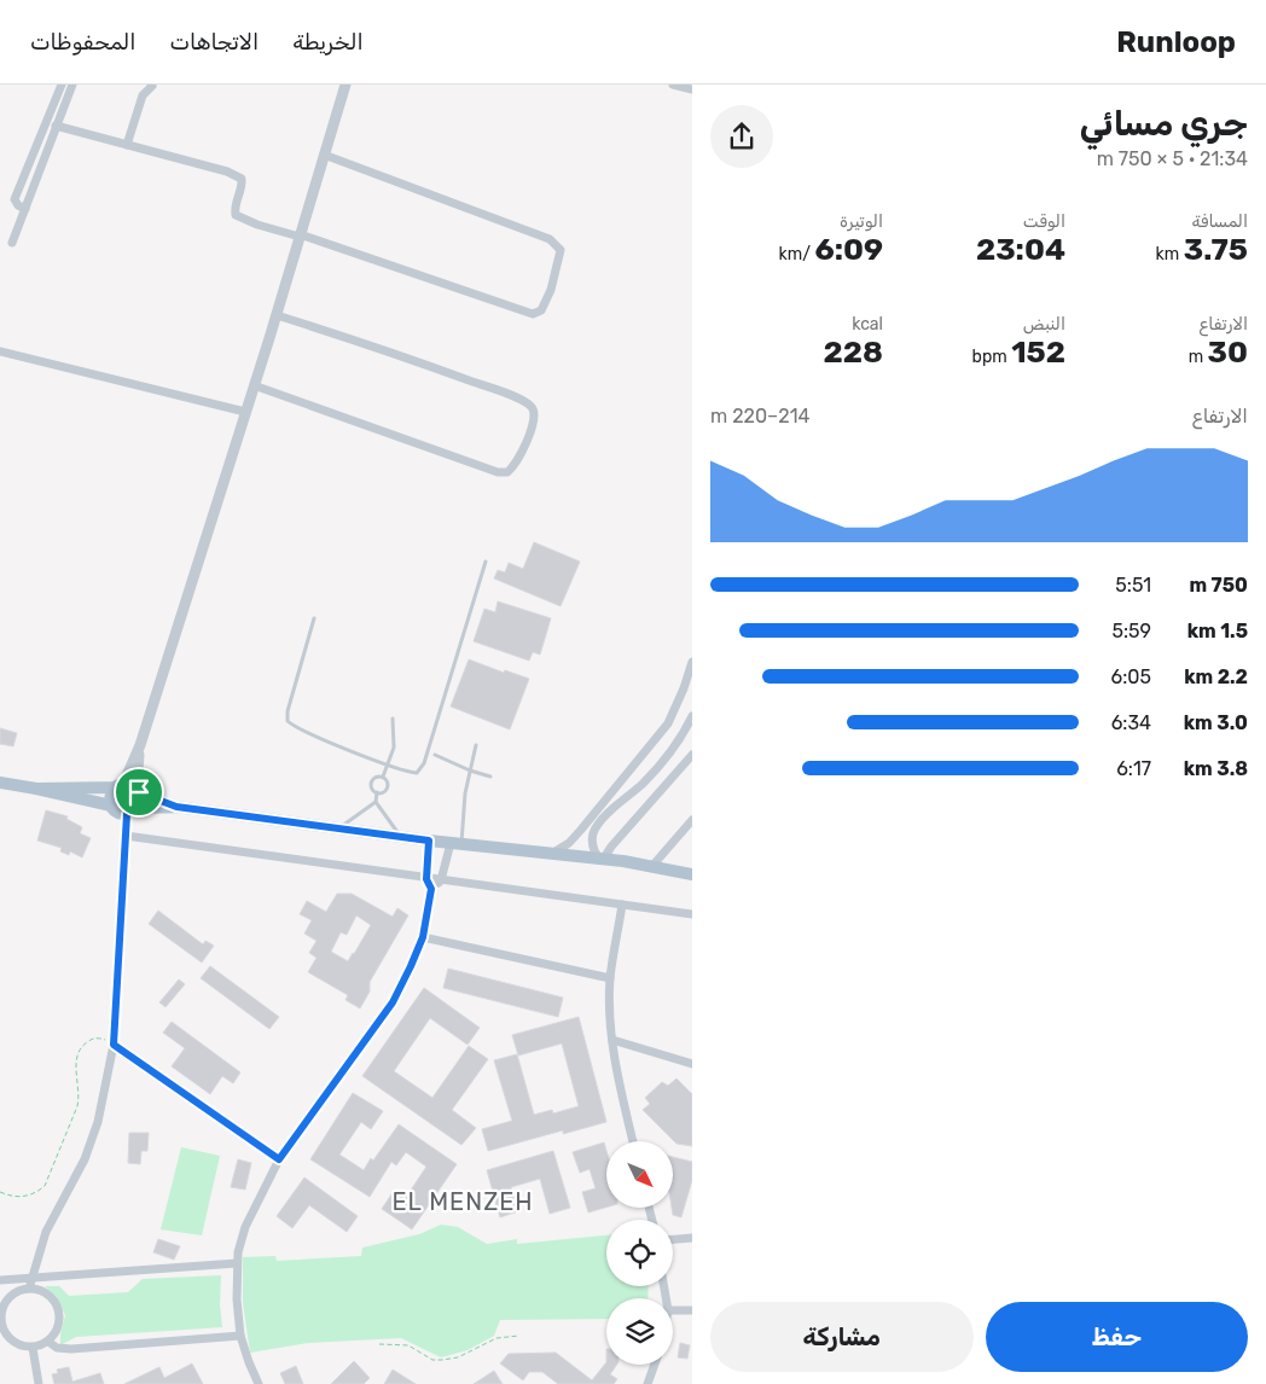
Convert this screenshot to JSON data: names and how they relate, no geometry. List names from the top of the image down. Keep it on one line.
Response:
{"districts":["EL MENZEH"],"north":"bottom right","page":{"header":"Runloop","nav":["الخريطة","الاتجاهات","المحفوظات"],"heading":["جري مسائي","21:34 · 5 × 750 m"],"stats":[["المسافة","3.75 km"],["الوقت","23:04"],["الوتيرة","6:09 /km"],["الارتفاع","30 m"],["النبض","152 bpm"],["kcal","228"]],"chart":["الارتفاع","214–220 m"],"list":[{"name":"750 m","note":"5:51"},{"name":"1.5 km","note":"5:59"},{"name":"2.2 km","note":"6:05"},{"name":"3.0 km","note":"6:34"},{"name":"3.8 km","note":"6:17"}],"buttons":["حفظ","مشاركة"]}}
